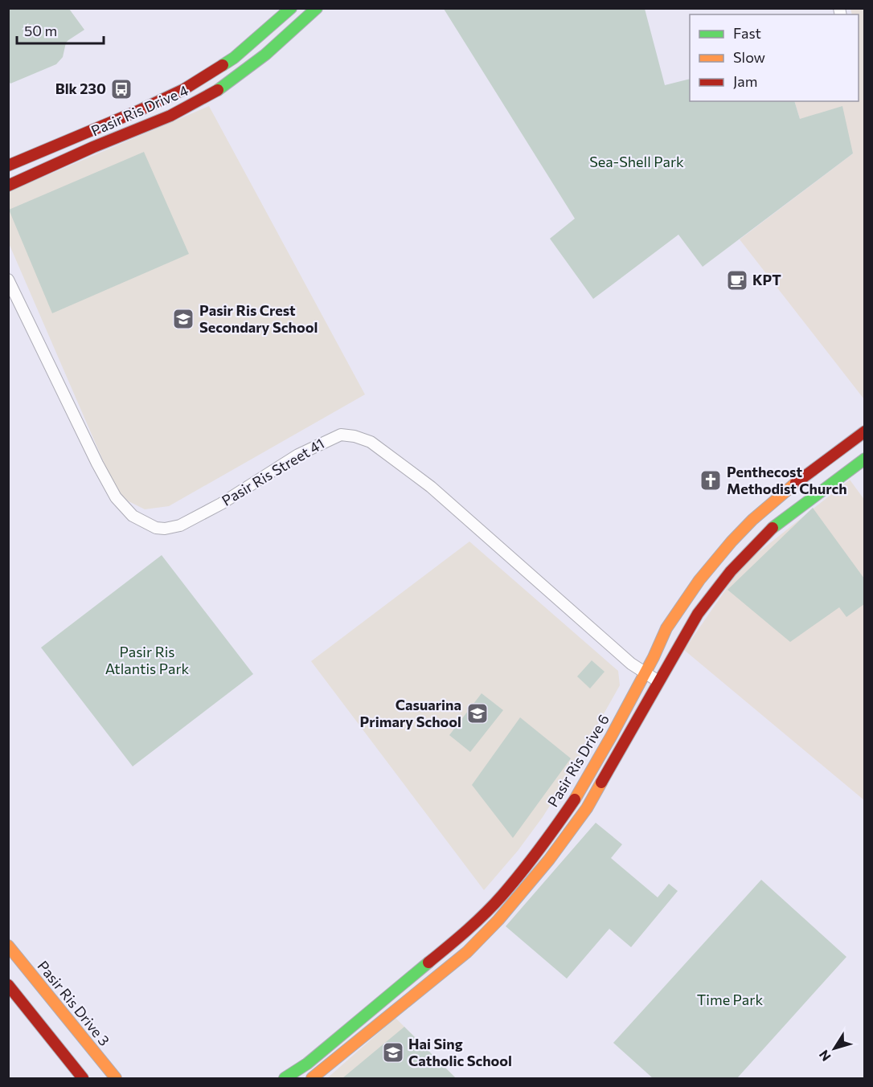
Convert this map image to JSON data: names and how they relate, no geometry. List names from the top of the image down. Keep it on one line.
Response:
{"streets":{"street":["Pasir Ris Drive 4","Pasir Ris Street 41","Pasir Ris Drive 6","Pasir Ris Drive 3"]},"crossings":[["Pasir Ris Street 41","Pasir Ris Drive 6"]],"parks":["Sea-Shell Park","Pasir Ris Atlantis Park","Time Park"],"places":{"bus stop":["Blk 230"],"cafe":["KPT"],"school or university":["Pasir Ris Crest Secondary School","Casuarina Primary School","Hai Sing Catholic School"],"church":["Penthecost Methodist Church"]},"legend":["Fast","Slow","Jam"],"scale_bar":"50 m","north":"bottom left"}
